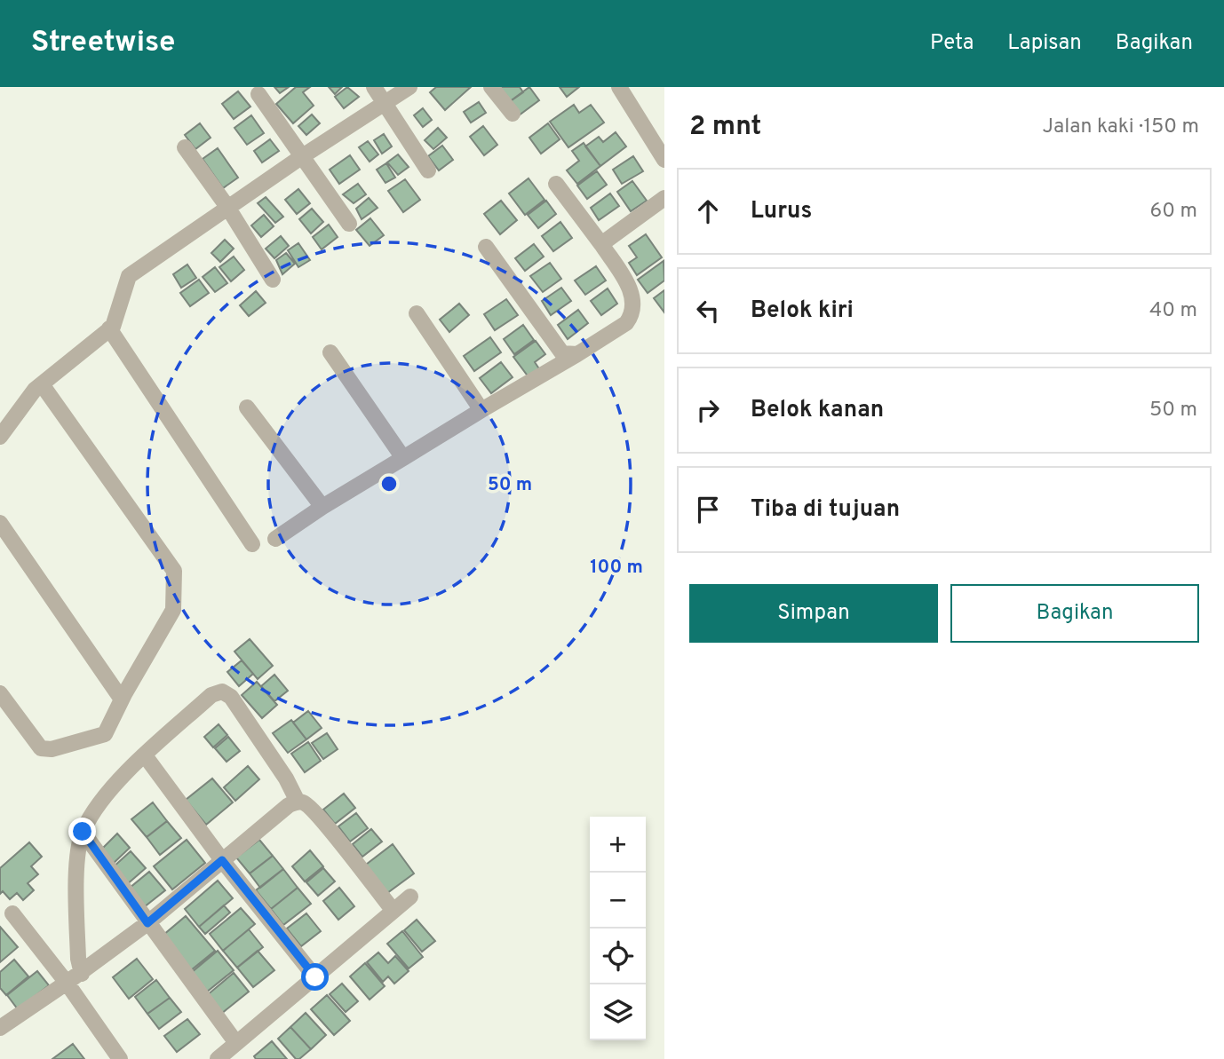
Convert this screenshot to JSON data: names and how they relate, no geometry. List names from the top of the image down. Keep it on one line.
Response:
{"page":{"header":"Streetwise","nav":["Peta","Lapisan","Bagikan"],"heading":["2 mnt","Jalan kaki · 150 m"],"list":[["Lurus","60 m"],["Belok kiri","40 m"],["Belok kanan","50 m"],"Tiba di tujuan"],"buttons":["Simpan","Bagikan"],"map_buttons":["+","−"]},"rings":["50 m","100 m"]}
